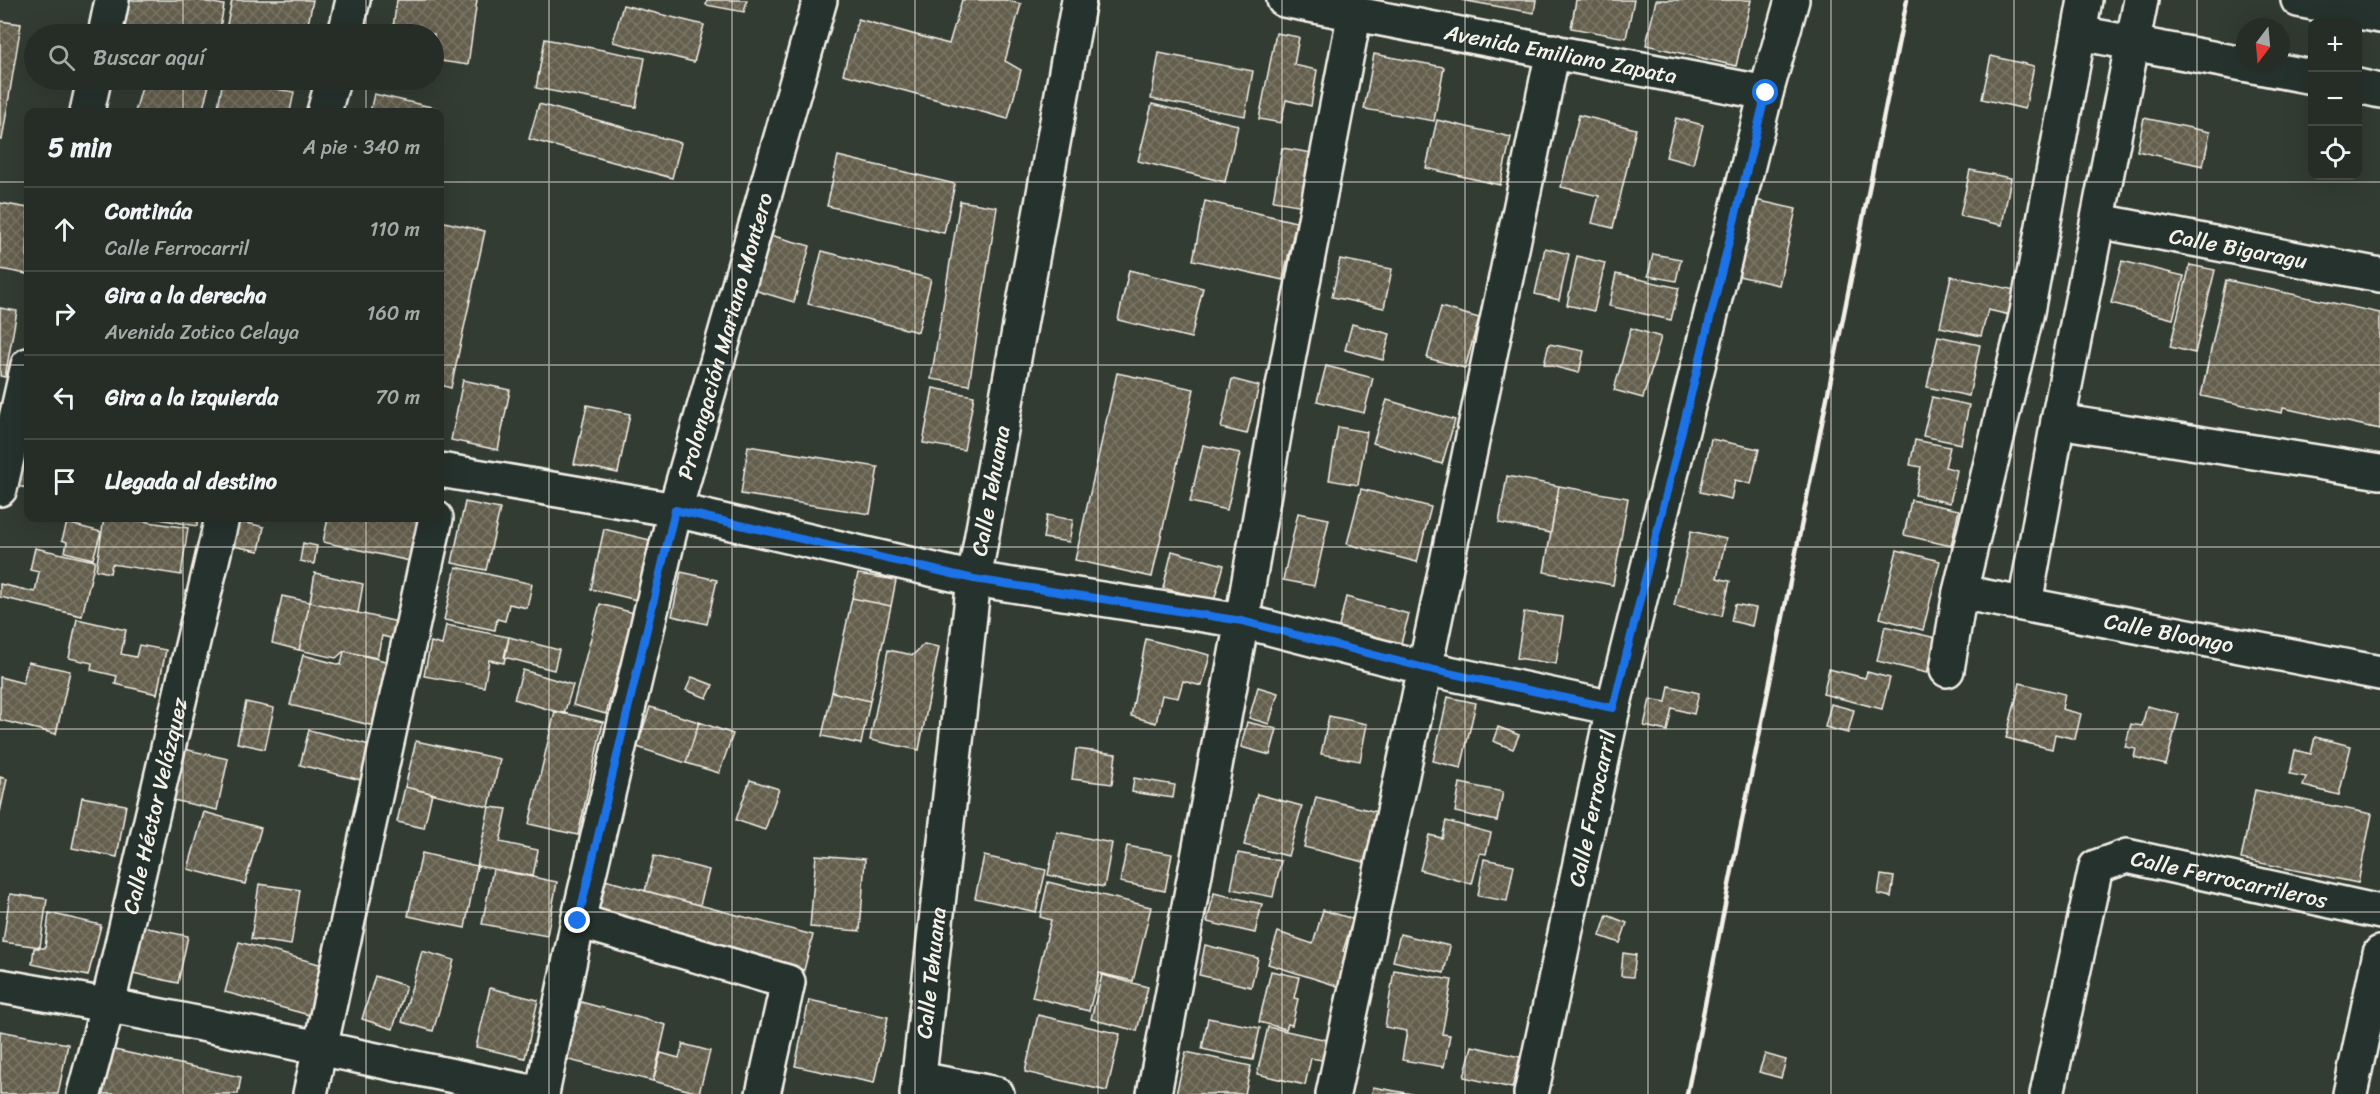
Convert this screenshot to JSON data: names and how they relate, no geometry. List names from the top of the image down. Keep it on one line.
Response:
{"streets":{"street":["Avenida Emiliano Zapata","Calle Bigaragu","Prolongación Mariano Montero","Calle Tehuana","Calle Bloongo","Calle Héctor Velázquez","Calle Ferrocarril","Calle Ferrocarrileros"]},"crossings":[["Avenida Emiliano Zapata","Calle Ferrocarril"]],"north":"bottom","page":{"map_buttons":["+","−"],"search":"Buscar aquí","heading":["5 min","A pie · 340 m"],"list":[["Continúa","Calle Ferrocarril","110 m"],["Gira a la derecha","Avenida Zotico Celaya","160 m"],["Gira a la izquierda","70 m"],"Llegada al destino"]}}
